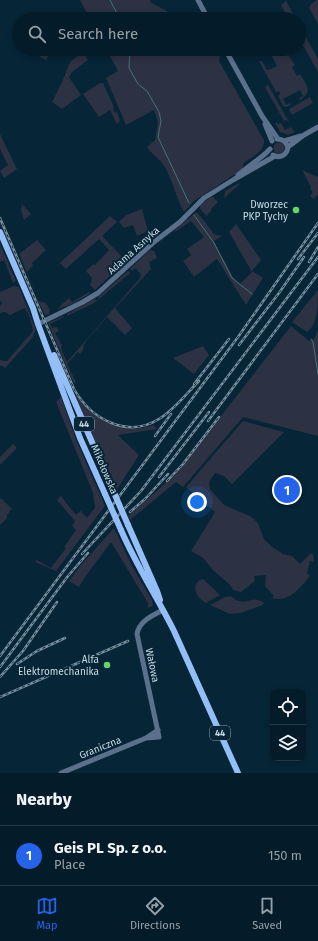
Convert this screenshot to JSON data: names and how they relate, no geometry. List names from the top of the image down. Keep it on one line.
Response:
{"streets":{"main road":["44","Mikołowska"],"street":["Adama Asnyka","Wałowa","Graniczna"]},"crossings":[["Adama Asnyka","Mikołowska"],["Mikołowska","Wałowa"],["Wałowa","Graniczna"]],"places":["Dworzec PKP Tychy","Alfa Elektromechanika"],"page":{"search":"Search here","pins":"1","heading":"Nearby","list":[{"mark":"1","name":"Geis PL Sp. z o.o.","note":"Place","value":"150 m"}],"nav":["Map","Directions","Saved"]}}
